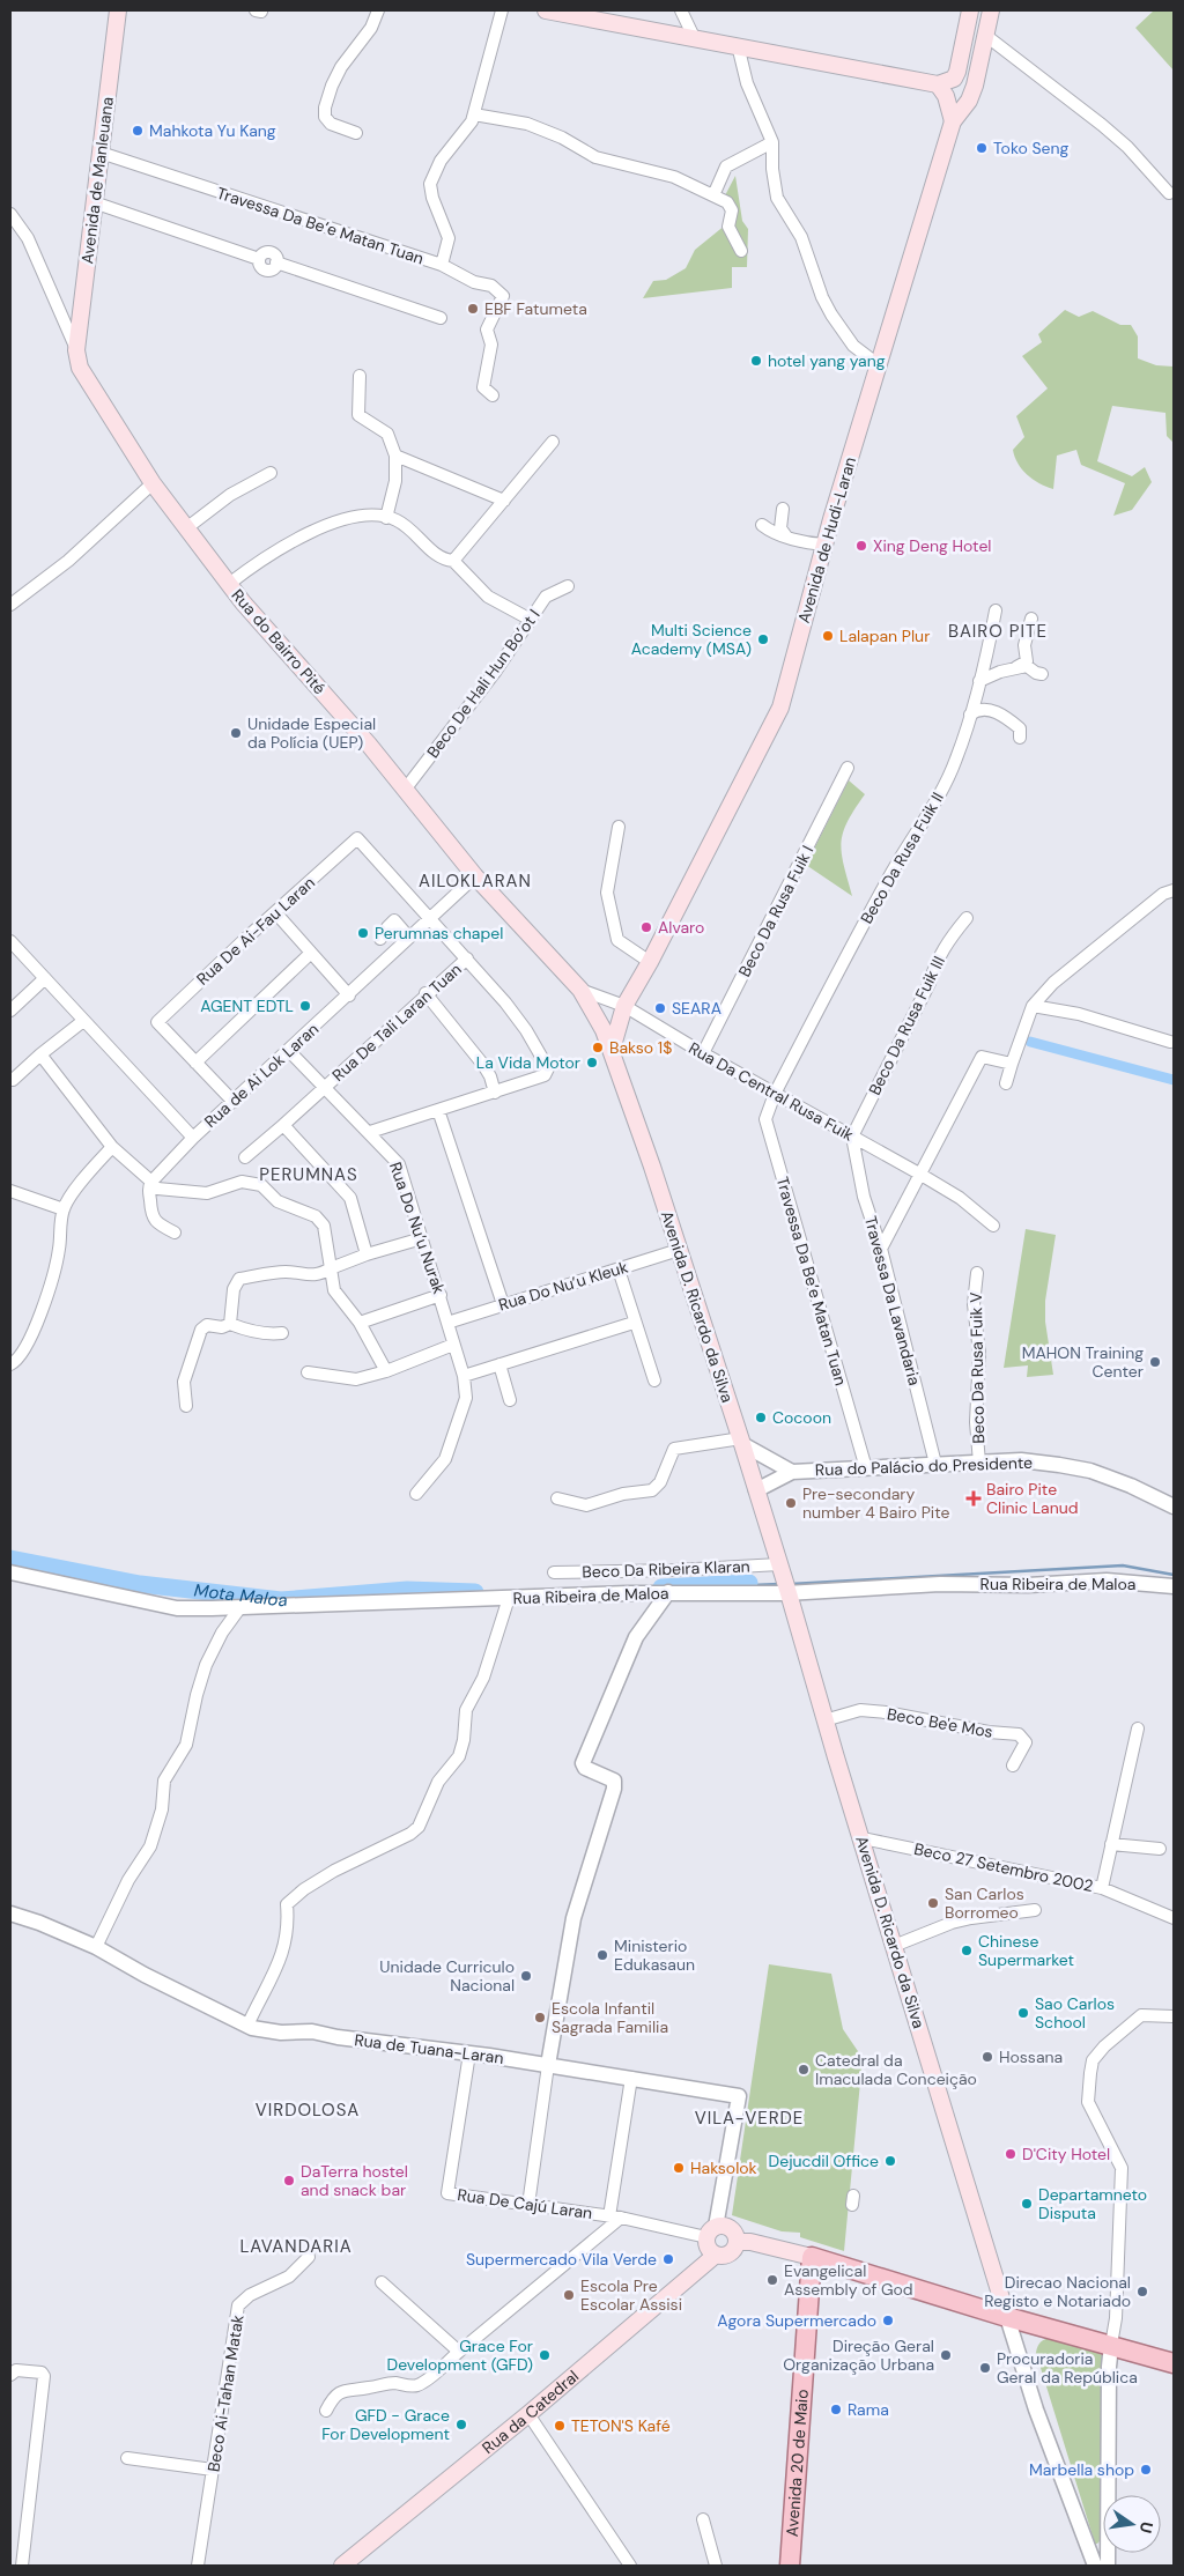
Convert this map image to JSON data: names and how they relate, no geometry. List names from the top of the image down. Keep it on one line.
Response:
{"streets":{"main road":["Avenida de Manleuana","Avenida de Hudi-Laran","Rua do Bairro Pité","Avenida D. Ricardo da Silva","Rua da Catedral","Avenida 20 de Maio"],"street":["Travessa Da Be’e Matan Tuan","Beco De Hali Hun Bo’ot I","Beco Da Rusa Fuik II","Beco Da Rusa Fuik I","Rua De Ai-Fau Laran","Rua De Tali Laran Tuan","Beco Da Rusa Fuik III","Rua de Ai Lok Laran","Rua Da Central Rusa Fuik","Rua Do Nu’u Nurak","Rua Do Nu’u Kleuk","Travessa Da Lavandaria","Beco Da Rusa Fuik V","Rua do Palácio do Presidente","Beco Da Ribeira Klaran","Rua Ribeira de Maloa","Beco Be'e Mos","Beco 27 Setembro 2002","Rua de Tuana-Laran","Rua De Cajú Laran","Beco Ai-Tahan Matak"]},"crossings":[["Avenida de Manleuana","Travessa Da Be’e Matan Tuan"],["Avenida de Manleuana","Rua do Bairro Pité"],["Travessa Da Be’e Matan Tuan","Beco Da Rusa Fuik II"],["Travessa Da Be’e Matan Tuan","Rua Da Central Rusa Fuik"],["Travessa Da Be’e Matan Tuan","Rua do Palácio do Presidente"],["Avenida de Hudi-Laran","Rua do Bairro Pité"],["Avenida de Hudi-Laran","Rua Da Central Rusa Fuik"],["Avenida de Hudi-Laran","Avenida D. Ricardo da Silva"],["Rua do Bairro Pité","Beco De Hali Hun Bo’ot I"],["Rua do Bairro Pité","Rua de Ai Lok Laran"],["Rua do Bairro Pité","Rua Da Central Rusa Fuik"],["Rua do Bairro Pité","Avenida D. Ricardo da Silva"],["Beco Da Rusa Fuik II","Rua Da Central Rusa Fuik"],["Beco Da Rusa Fuik I","Rua Da Central Rusa Fuik"],["Rua De Ai-Fau Laran","Rua de Ai Lok Laran"],["Rua De Tali Laran Tuan","Rua Do Nu’u Nurak"],["Beco Da Rusa Fuik III","Rua Da Central Rusa Fuik"],["Beco Da Rusa Fuik III","Travessa Da Lavandaria"],["Rua de Ai Lok Laran","Rua Do Nu’u Nurak"],["Rua Da Central Rusa Fuik","Travessa Da Lavandaria"],["Rua Do Nu’u Nurak","Rua Do Nu’u Kleuk"],["Rua Do Nu’u Kleuk","Avenida D. Ricardo da Silva"],["Travessa Da Lavandaria","Rua do Palácio do Presidente"],["Avenida D. Ricardo da Silva","Rua do Palácio do Presidente"],["Avenida D. Ricardo da Silva","Beco Da Ribeira Klaran"],["Avenida D. Ricardo da Silva","Rua Ribeira de Maloa"],["Avenida D. Ricardo da Silva","Beco Be'e Mos"],["Avenida D. Ricardo da Silva","Beco 27 Setembro 2002"],["Beco Da Rusa Fuik V","Rua do Palácio do Presidente"],["Rua de Tuana-Laran","Rua De Cajú Laran"],["Rua de Tuana-Laran","Rua da Catedral"],["Rua De Cajú Laran","Rua da Catedral"]],"districts":["BAIRO PITE","AILOKLARAN","PERUMNAS","VIRDOLOSA","VILA-VERDE","LAVANDARIA"],"water":["Mota Maloa"],"places":{"other":["Mahkota Yu Kang","Toko Seng","EBF Fatumeta","hotel yang yang","Xing Deng Hotel","Lalapan Plur","Multi Science Academy (MSA)","Unidade Especial da Polícia (UEP)","Alvaro","Perumnas chapel","AGENT EDTL","SEARA","Bakso 1$","La Vida Motor","MAHON Training Center","Cocoon","Pre-secondary number 4 Bairo Pite","San Carlos Borromeo","Chinese Supermarket","Ministerio Edukasaun","Unidade Curriculo Nacional","Sao Carlos School","Escola Infantil Sagrada Familia","Hossana","Catedral da Imaculada Conceição","D'City Hotel","Dejucdil Office","Haksolok","DaTerra hostel and snack bar","Departamneto Disputa","Supermercado Vila Verde","Evangelical Assembly of God","Direcao Nacional Registo e Notariado","Escola Pre Escolar Assisi","Agora Supermercado","Grace For Development (GFD)","Direção Geral Organização Urbana","Procuradoria Geral da República","Rama","GFD - Grace For Development","TETON'S Kafé","Marbella shop"],"health":["Bairo Pite Clinic Lanud"]},"north":"right"}
